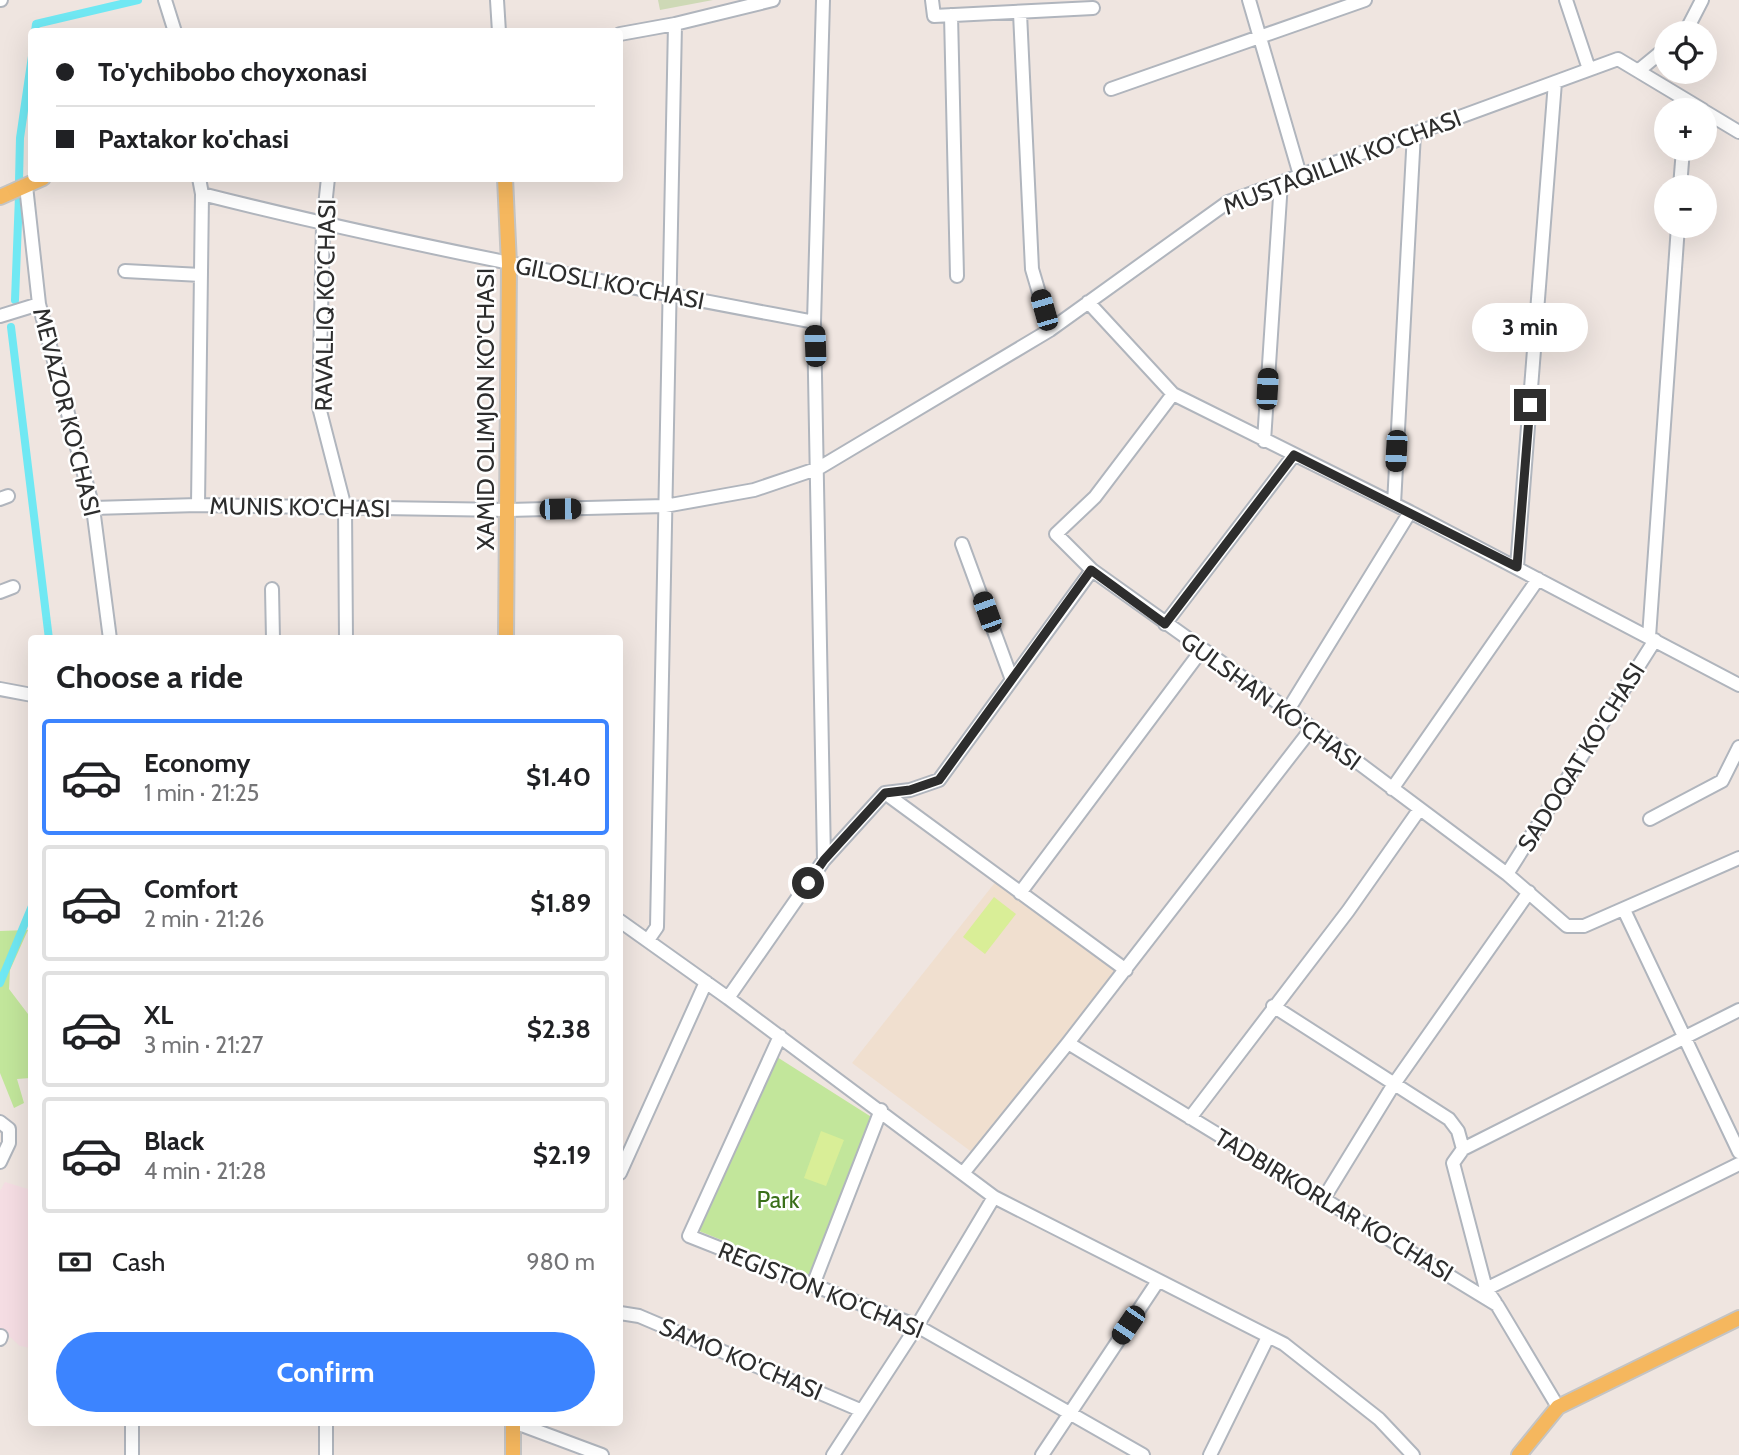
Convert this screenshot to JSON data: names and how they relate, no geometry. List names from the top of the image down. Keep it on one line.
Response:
{"streets":{"main road":["XAMID OLIMJON KO'CHASI"],"street":["MUSTAQILLIK KO'CHASI","GILOSLI KO'CHASI","RAVALLIQ KO'CHASI","MEVAZOR KO'CHASI","MUNIS KO'CHASI","GULSHAN KO'CHASI","SADOQAT KO'CHASI","TADBIRKORLAR KO'CHASI","REGISTON KO'CHASI","SAMO KO'CHASI"]},"crossings":[["MUSTAQILLIK KO'CHASI","XAMID OLIMJON KO'CHASI"],["MUSTAQILLIK KO'CHASI","MUNIS KO'CHASI"],["GILOSLI KO'CHASI","RAVALLIQ KO'CHASI"],["GILOSLI KO'CHASI","XAMID OLIMJON KO'CHASI"],["RAVALLIQ KO'CHASI","MUNIS KO'CHASI"],["XAMID OLIMJON KO'CHASI","MUNIS KO'CHASI"],["MEVAZOR KO'CHASI","MUNIS KO'CHASI"],["GULSHAN KO'CHASI","SADOQAT KO'CHASI"]],"parks":["Park"],"page":{"map_buttons":["+","−"],"banner":["To'ychibobo choyxonasi","Paxtakor ko'chasi"],"bubble":"3 min","heading":"Choose a ride","list":[{"name":"Economy","note":"1 min · 21:25","value":"$1.40"},{"name":"Comfort","note":"2 min · 21:26","value":"$1.89"},{"name":"XL","note":"3 min · 21:27","value":"$2.38"},{"name":"Black","note":"4 min · 21:28","value":"$2.19"}],"pay":["Cash","980 m"],"buttons":"Confirm"}}
